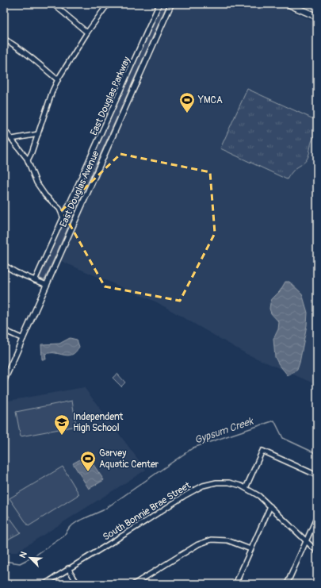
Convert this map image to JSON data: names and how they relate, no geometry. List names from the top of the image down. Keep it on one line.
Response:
{"streets":{"street":["East Douglas Parkway","East Douglas Avenue","South Bonnie Brae Street"]},"water":["Gypsum Creek"],"places":{"sports":["YMCA","Garvey Aquatic Center"],"school or university":["Independent High School"]},"north":"top left"}
